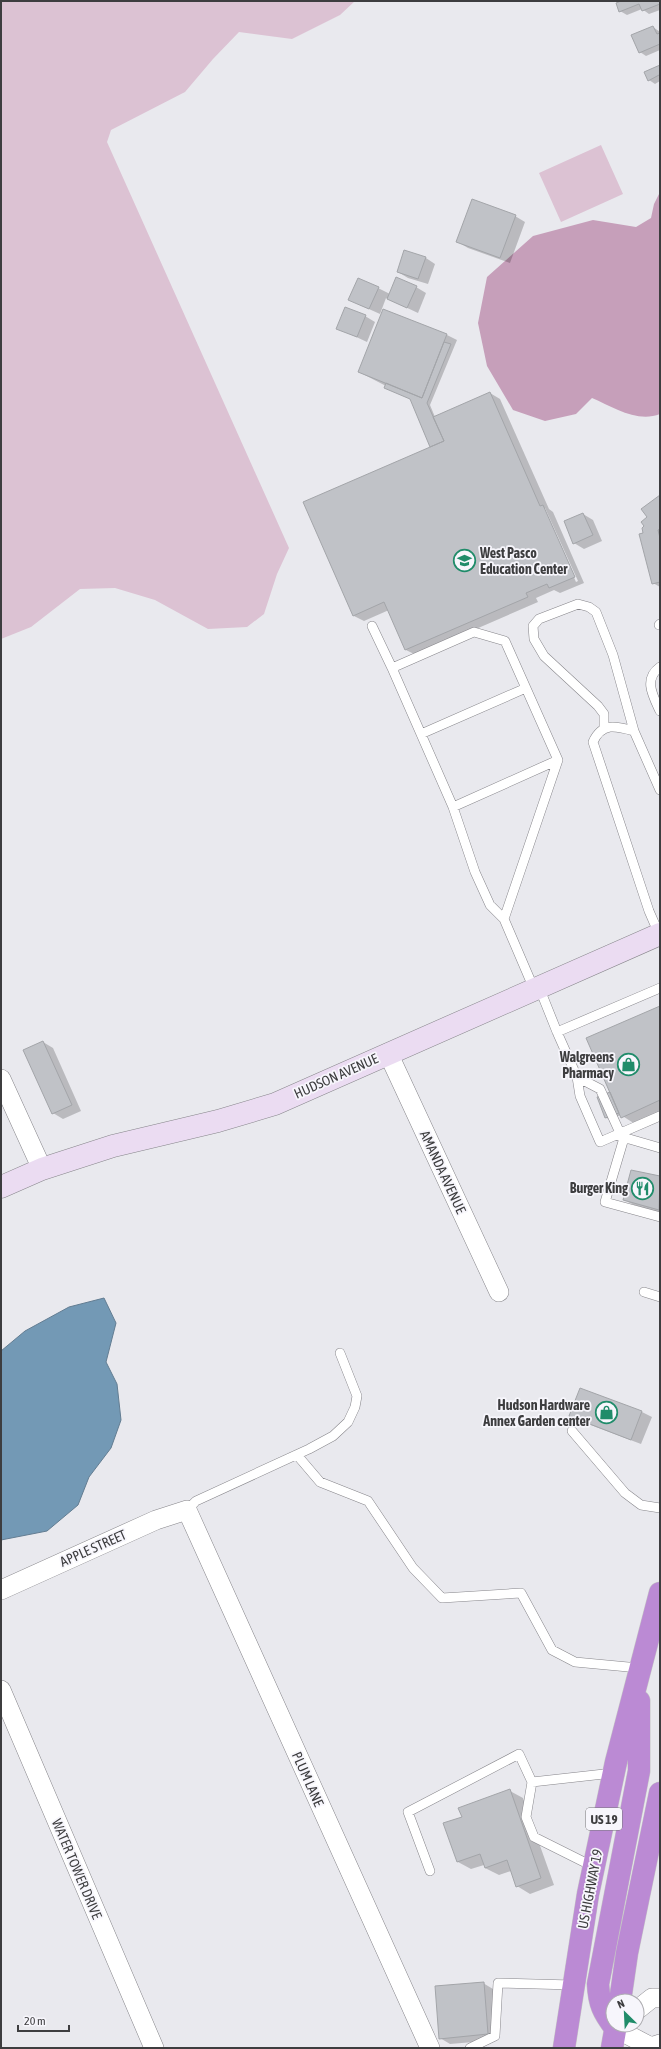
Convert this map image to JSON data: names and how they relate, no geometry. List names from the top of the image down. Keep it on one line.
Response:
{"streets":{"highway":["US 19","US HIGHWAY 19"],"street":["HUDSON AVENUE","AMANDA AVENUE","APPLE STREET","PLUM LANE","WATER TOWER DRIVE"]},"crossings":[["HUDSON AVENUE","AMANDA AVENUE"],["APPLE STREET","PLUM LANE"]],"places":{"school or university":["West Pasco Education Center"],"shop":["Walgreens Pharmacy","Hudson Hardware Annex Garden center"],"restaurant":["Burger King"]},"scale_bar":"20 m","north":"top left"}
